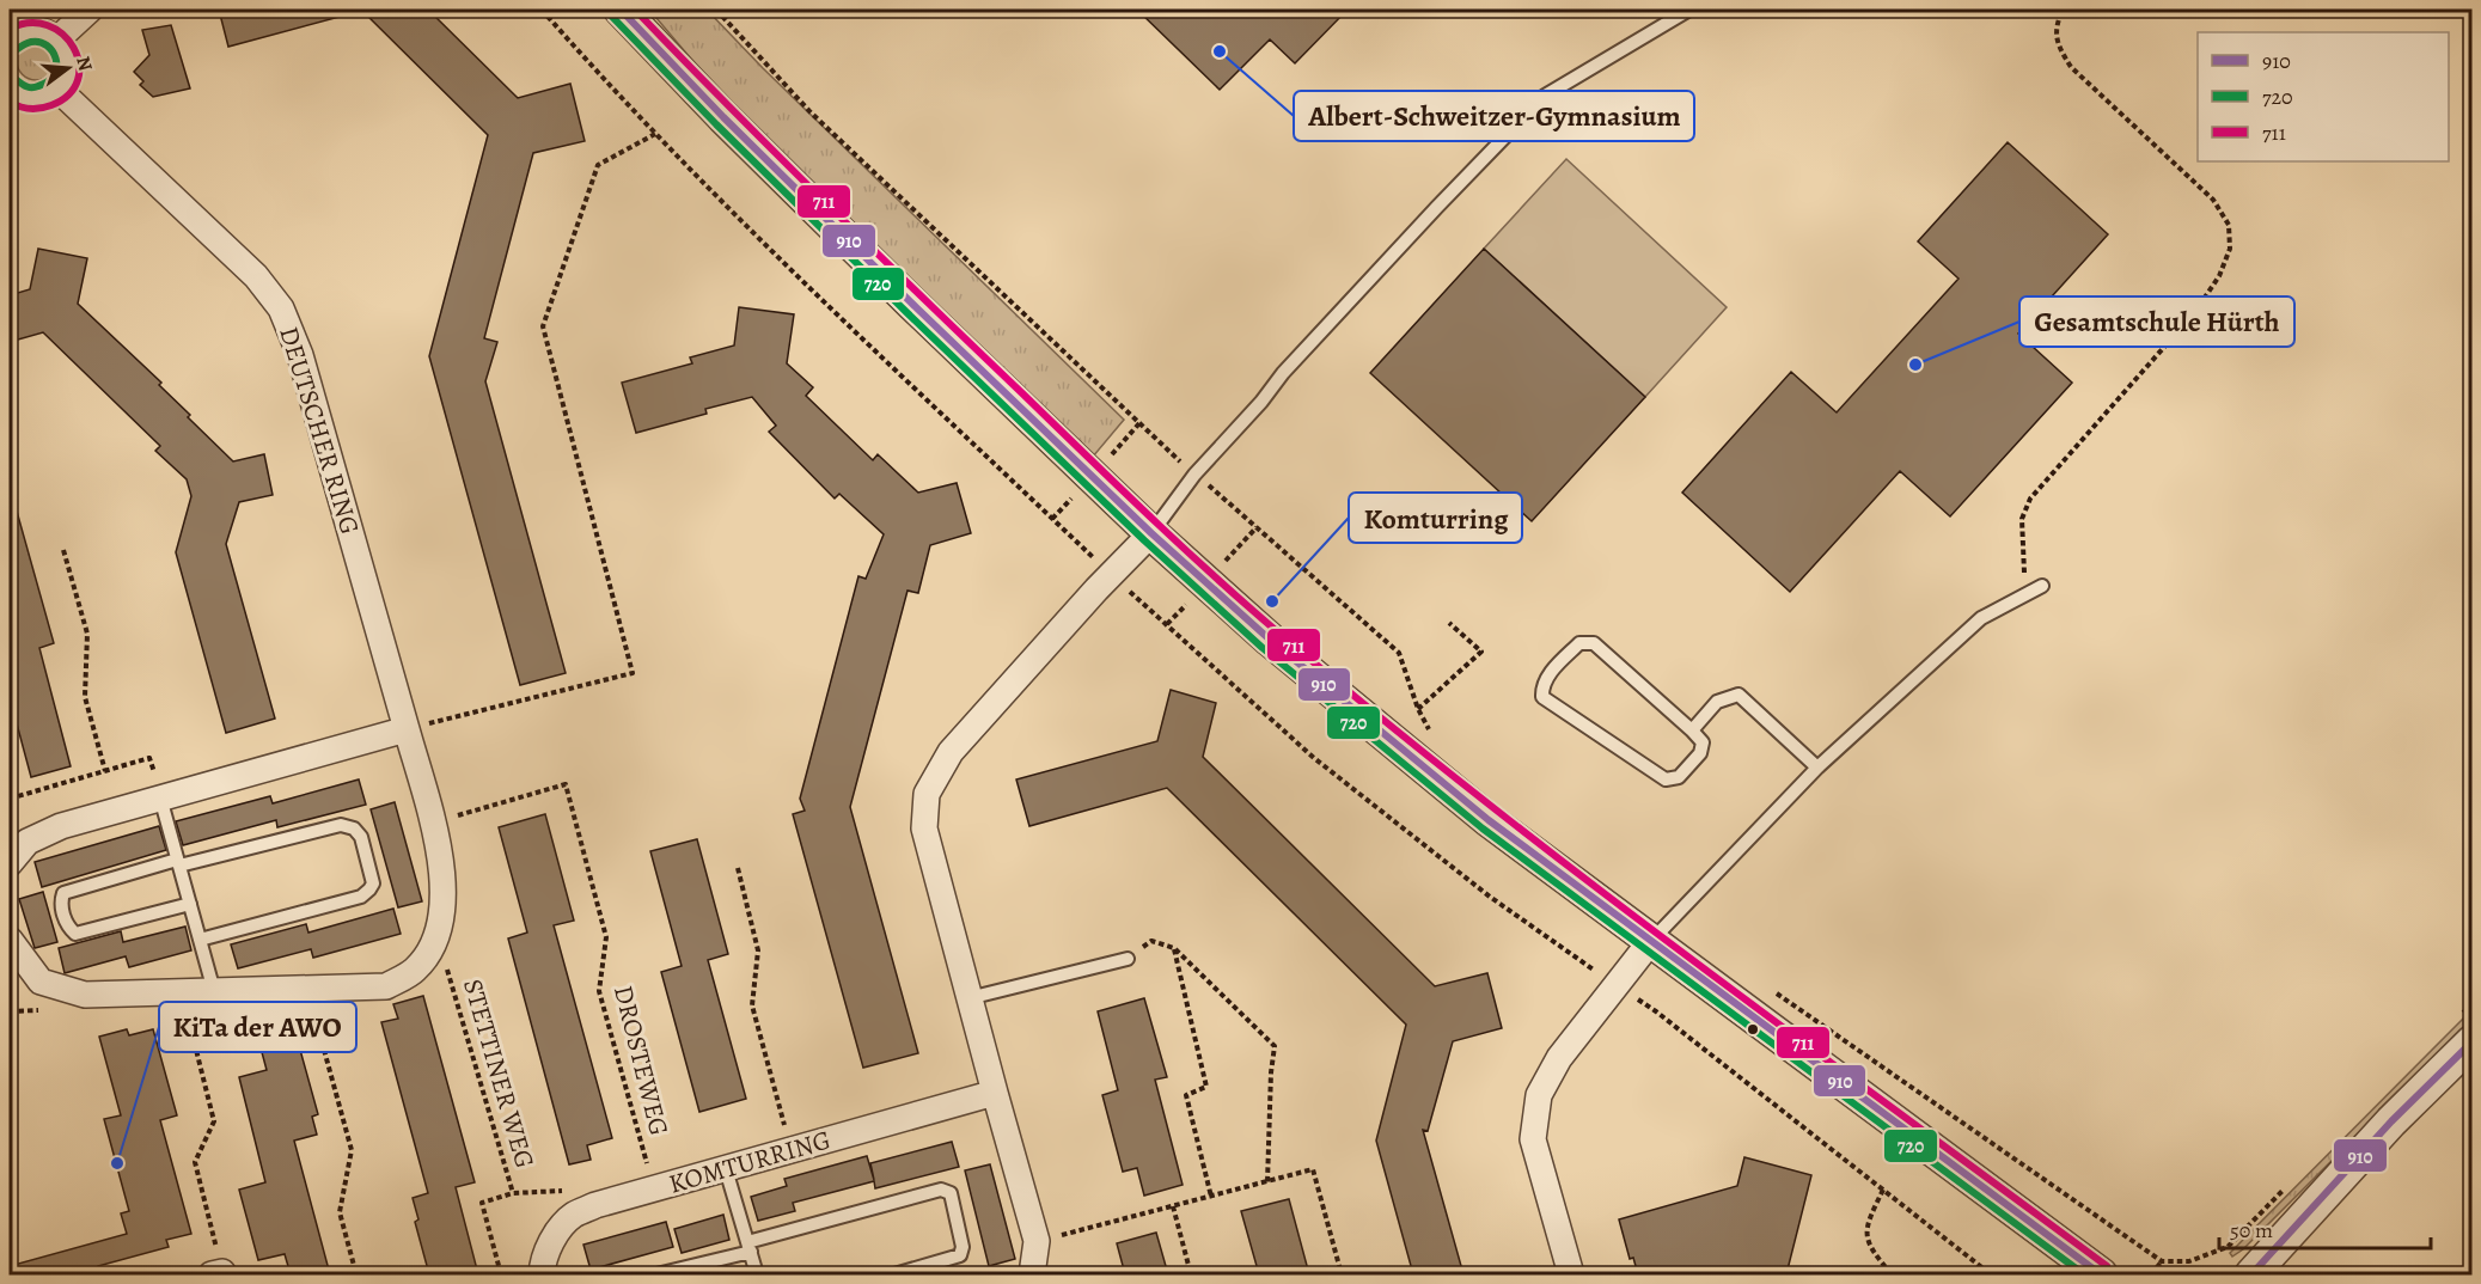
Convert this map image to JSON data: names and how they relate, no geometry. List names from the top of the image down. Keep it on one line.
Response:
{"streets":{"street":["DEUTSCHER RING","KOMTURRING"],"path":["DROSTEWEG","STETTINER WEG"]},"crossings":[["DEUTSCHER RING","DROSTEWEG"],["DEUTSCHER RING","STETTINER WEG"],["DROSTEWEG","KOMTURRING"]],"places":["Albert-Schweitzer-Gymnasium","Gesamtschule Hürth","Komturring","KiTa der AWO"],"lines":["transit line 910","transit line 711","transit line 720"],"legend":["910","720","711"],"scale_bar":"50 m","north":"right"}
